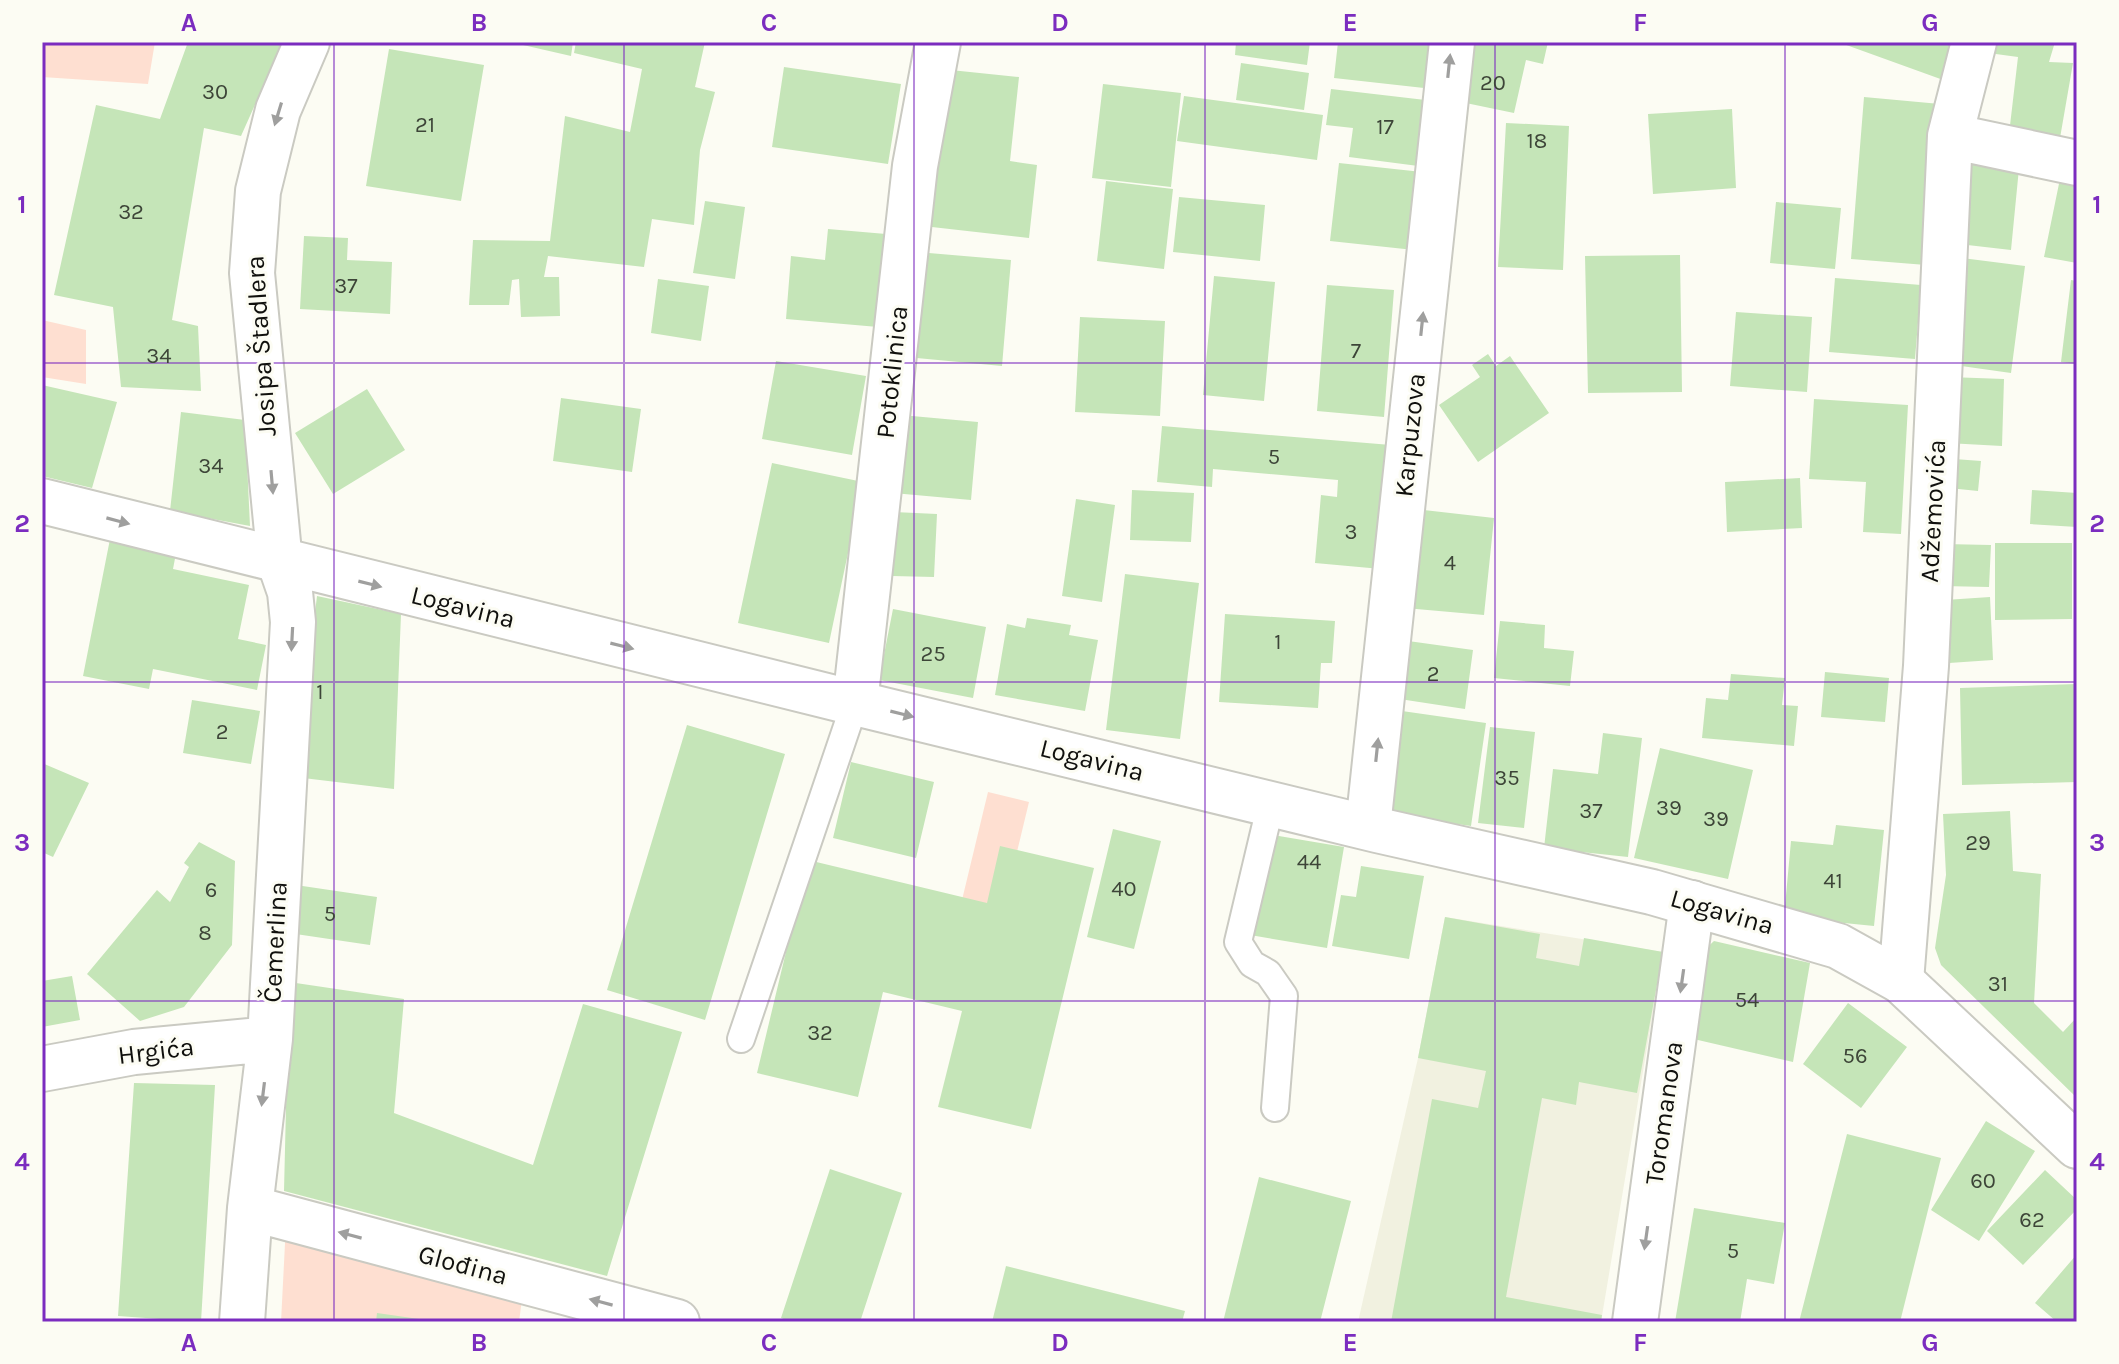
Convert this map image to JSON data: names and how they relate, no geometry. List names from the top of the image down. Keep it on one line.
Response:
{"streets":{"street":["Josipa Štadlera","Potoklinica","Karpuzova","Adžemovića","Logavina","Čemerlina","Hrgića","Toromanova","Glođina"]},"crossings":[["Josipa Štadlera","Logavina"],["Josipa Štadlera","Čemerlina"],["Potoklinica","Logavina"],["Karpuzova","Logavina"],["Adžemovića","Logavina"],["Logavina","Čemerlina"],["Logavina","Toromanova"],["Čemerlina","Hrgića"],["Čemerlina","Glođina"]],"one_way":["Josipa Štadlera","Karpuzova","Logavina","Čemerlina","Toromanova","Glođina"],"house_numbers":["20","30","21","17","18","32","37","7","34","5","34","3","4","1","25","2","1","2","35","39","37","39","29","44","41","40","6","5","8","31","54","32","56","60","62","5"],"grid":{"columns":["A","B","C","D","E","F","G"],"rows":["1","2","3","4"]}}
